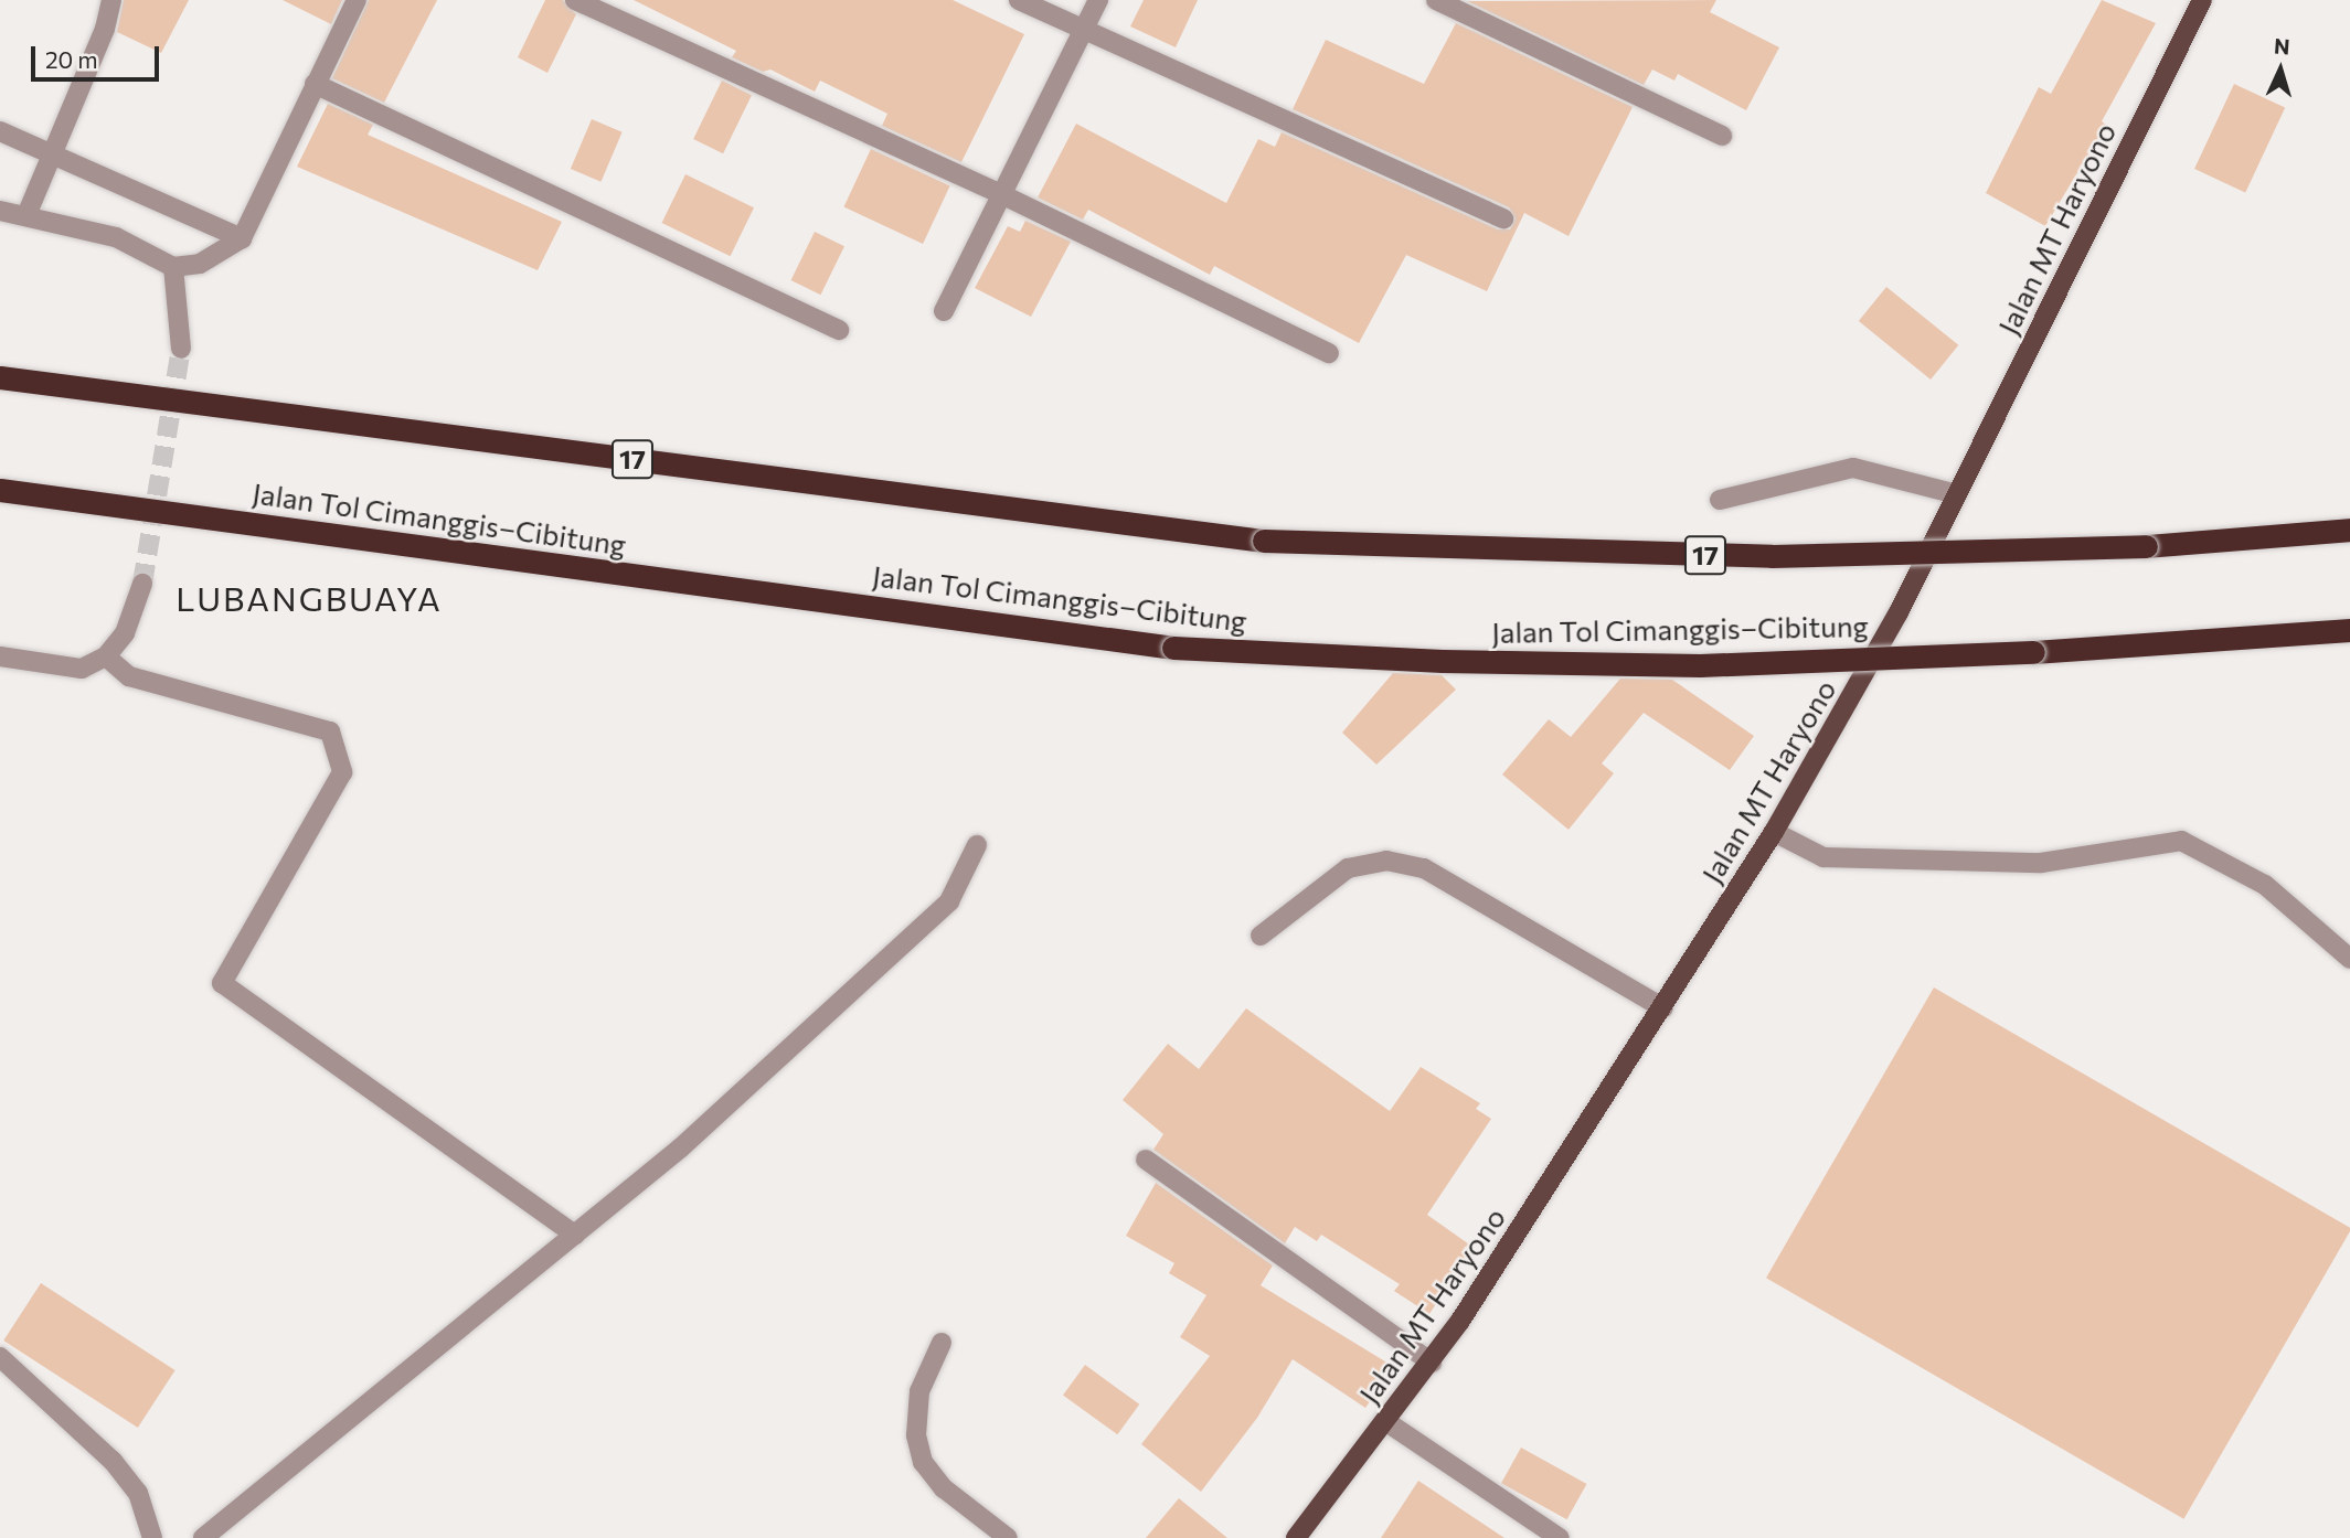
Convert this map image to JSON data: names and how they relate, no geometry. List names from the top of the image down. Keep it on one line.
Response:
{"streets":{"highway":["17","Jalan Tol Cimanggis–Cibitung"],"main road":["Jalan MT Haryono"]},"districts":["LUBANGBUAYA"],"scale_bar":"20 m","north":"top"}
